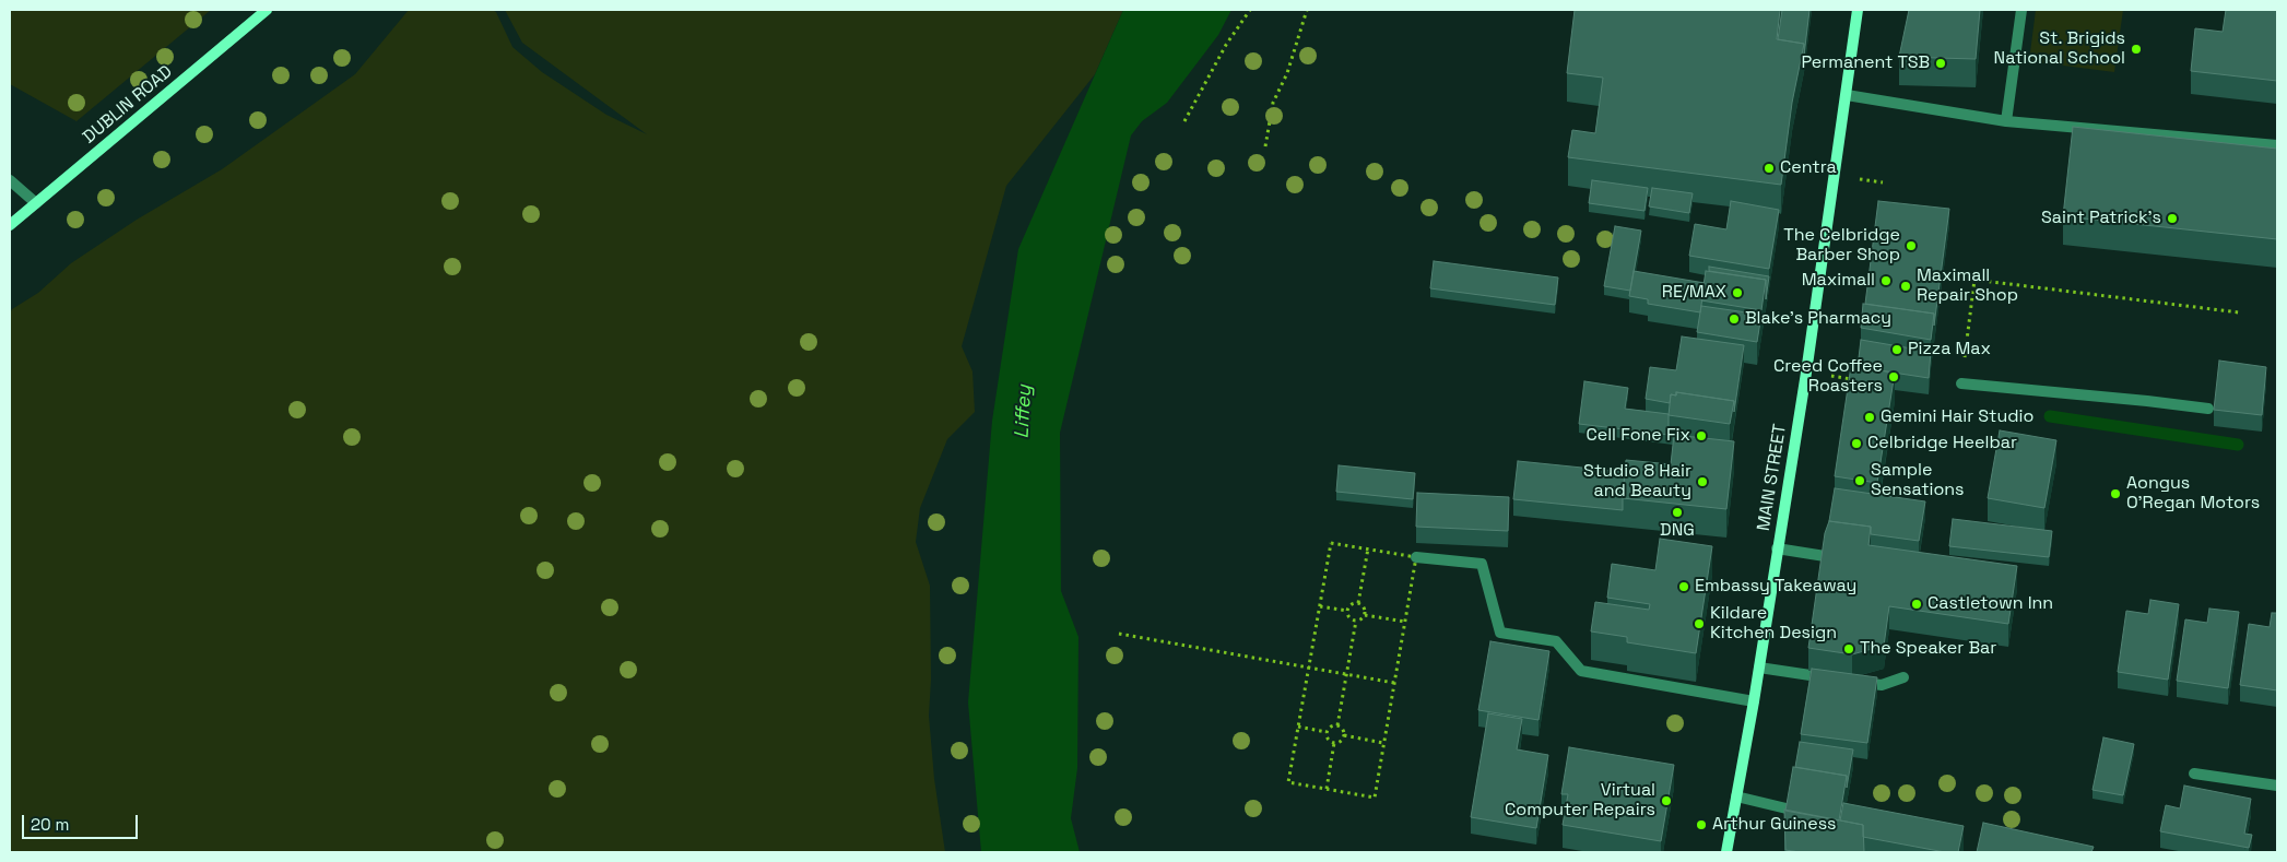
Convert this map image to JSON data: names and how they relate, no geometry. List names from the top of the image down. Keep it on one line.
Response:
{"streets":{"main road":["DUBLIN ROAD","MAIN STREET"]},"water":["Liffey"],"places":["St. Brigids National School","Permanent TSB","Centra","Saint Patrick's","The Celbridge Barber Shop","Maximall","Maximall Repair Shop","RE/MAX","Blake's Pharmacy","Pizza Max","Creed Coffee Roasters","Gemini Hair Studio","Cell Fone Fix","Celbridge Heelbar","Sample Sensations","Studio 8 Hair and Beauty","Aongus O'Regan Motors","DNG","Embassy Takeaway","Castletown Inn","Kildare Kitchen Design","The Speaker Bar","Virtual Computer Repairs","Arthur Guiness"],"scale_bar":"20 m"}
